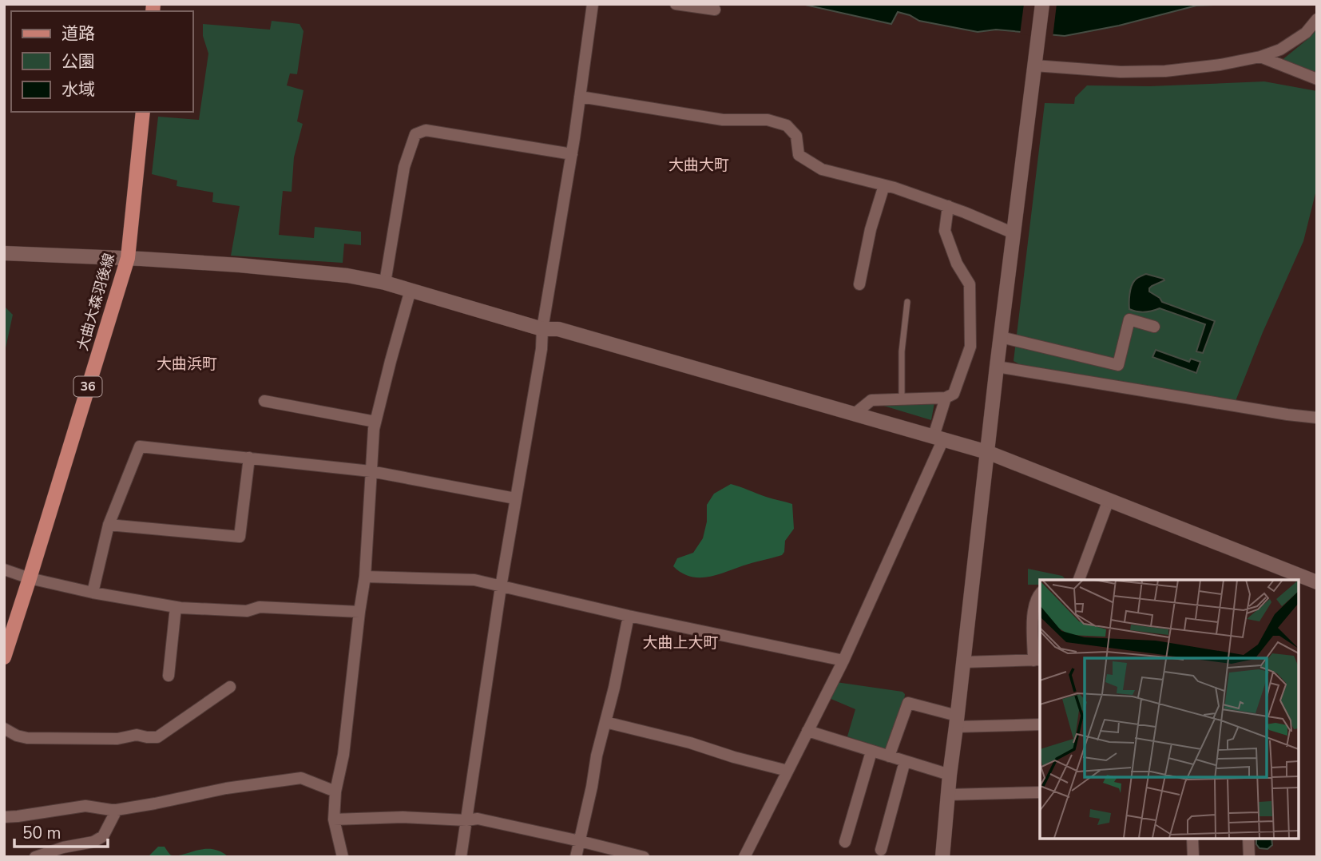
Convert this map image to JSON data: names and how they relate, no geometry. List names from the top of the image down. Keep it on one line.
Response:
{"streets":{"main road":["大曲大森羽後線","36"]},"districts":["大曲大町","大曲浜町","大曲上大町"],"legend":["道路","公園","水域"],"scale_bar":"50 m"}
